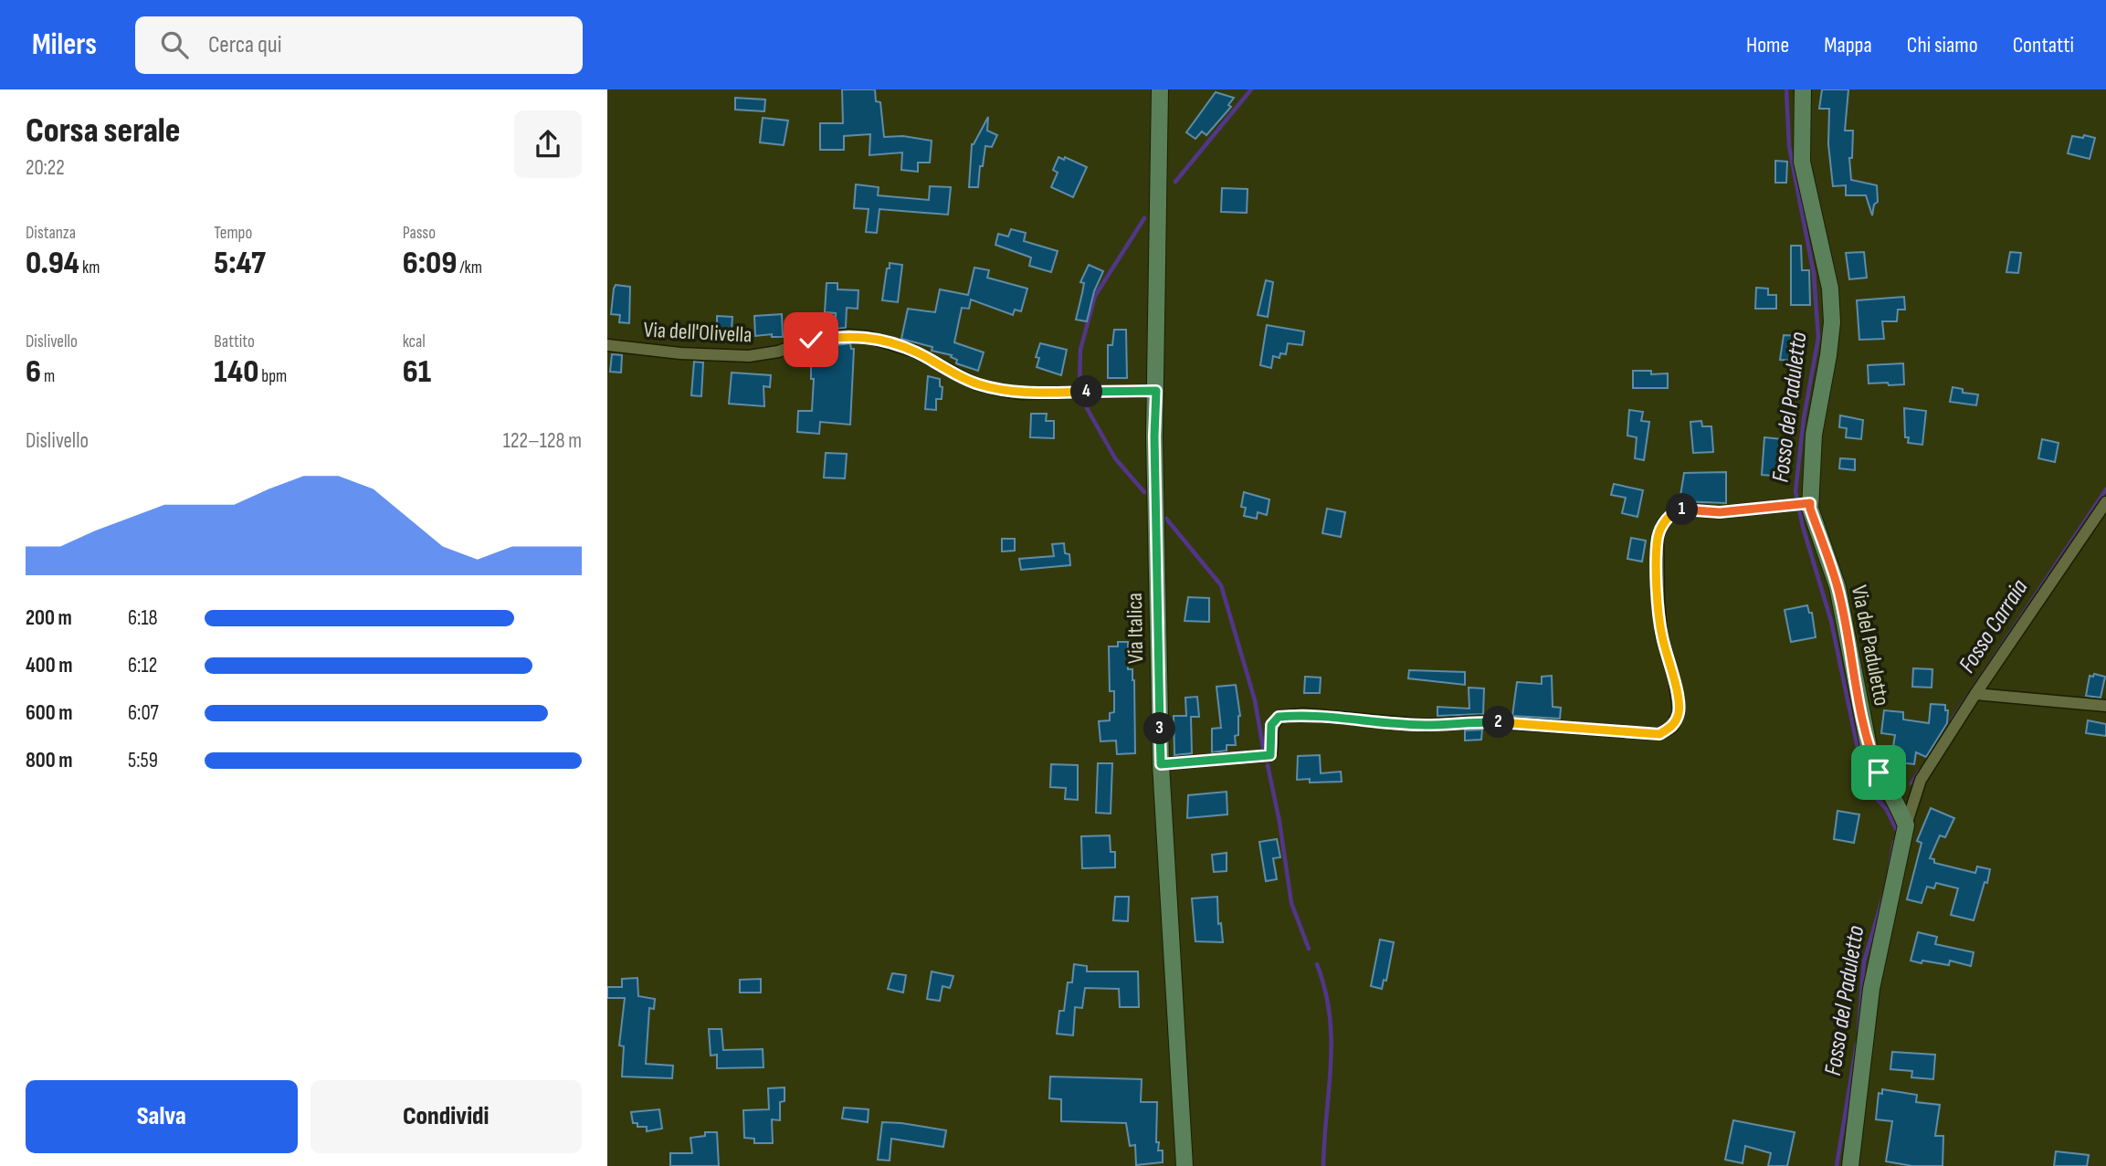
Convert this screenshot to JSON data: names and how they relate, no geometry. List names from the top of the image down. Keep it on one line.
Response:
{"streets":{"street":["Via dell'Olivella","Via Italica","Via del Paduletto"]},"crossings":[["Via dell'Olivella","Via Italica"]],"water":["Fosso del Paduletto","Fosso Carraia"],"page":{"header":"Milers","search":"Cerca qui","nav":["Home","Mappa","Chi siamo","Contatti"],"heading":["Corsa serale","20:22"],"stats":[["Distanza","0.94 km"],["Tempo","5:47"],["Passo","6:09 /km"],["Dislivello","6 m"],["Battito","140 bpm"],["kcal","61"]],"pins":["4","1","2","3"],"chart":["Dislivello","122–128 m"],"list":[{"name":"200 m","note":"6:18"},{"name":"400 m","note":"6:12"},{"name":"600 m","note":"6:07"},{"name":"800 m","note":"5:59"}],"buttons":["Salva","Condividi"]}}
